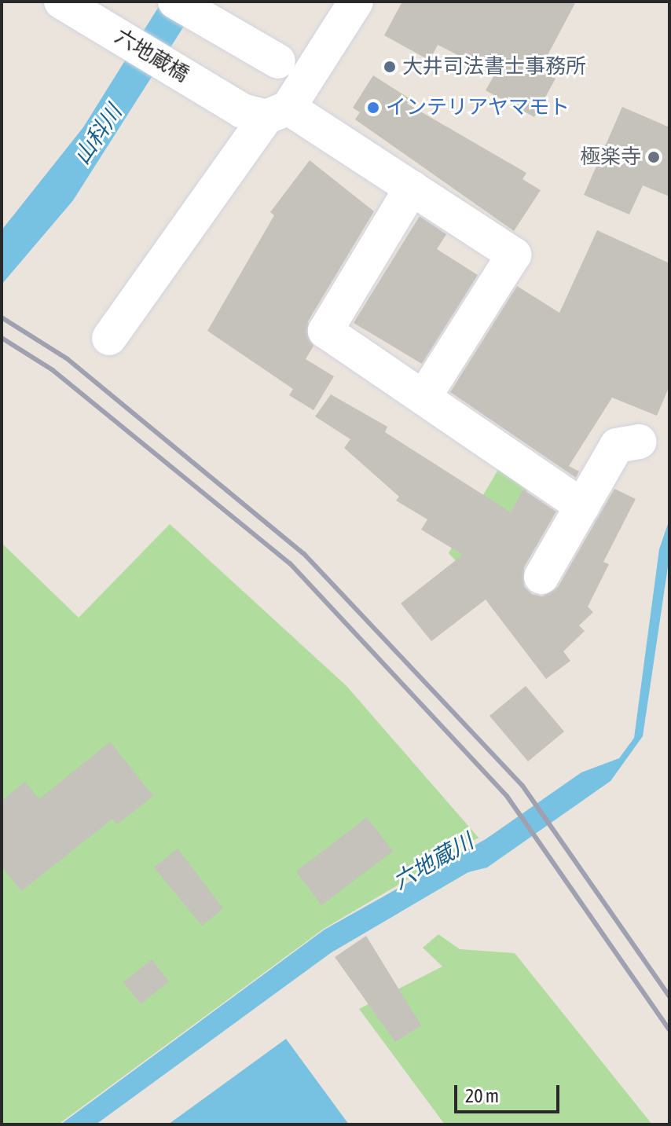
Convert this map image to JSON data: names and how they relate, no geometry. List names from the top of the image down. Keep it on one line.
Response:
{"streets":{"street":["六地蔵橋"]},"water":["山科川","六地蔵川"],"places":["大井司法書士事務所","インテリアヤマモト","極楽寺"],"scale_bar":"20 m"}
